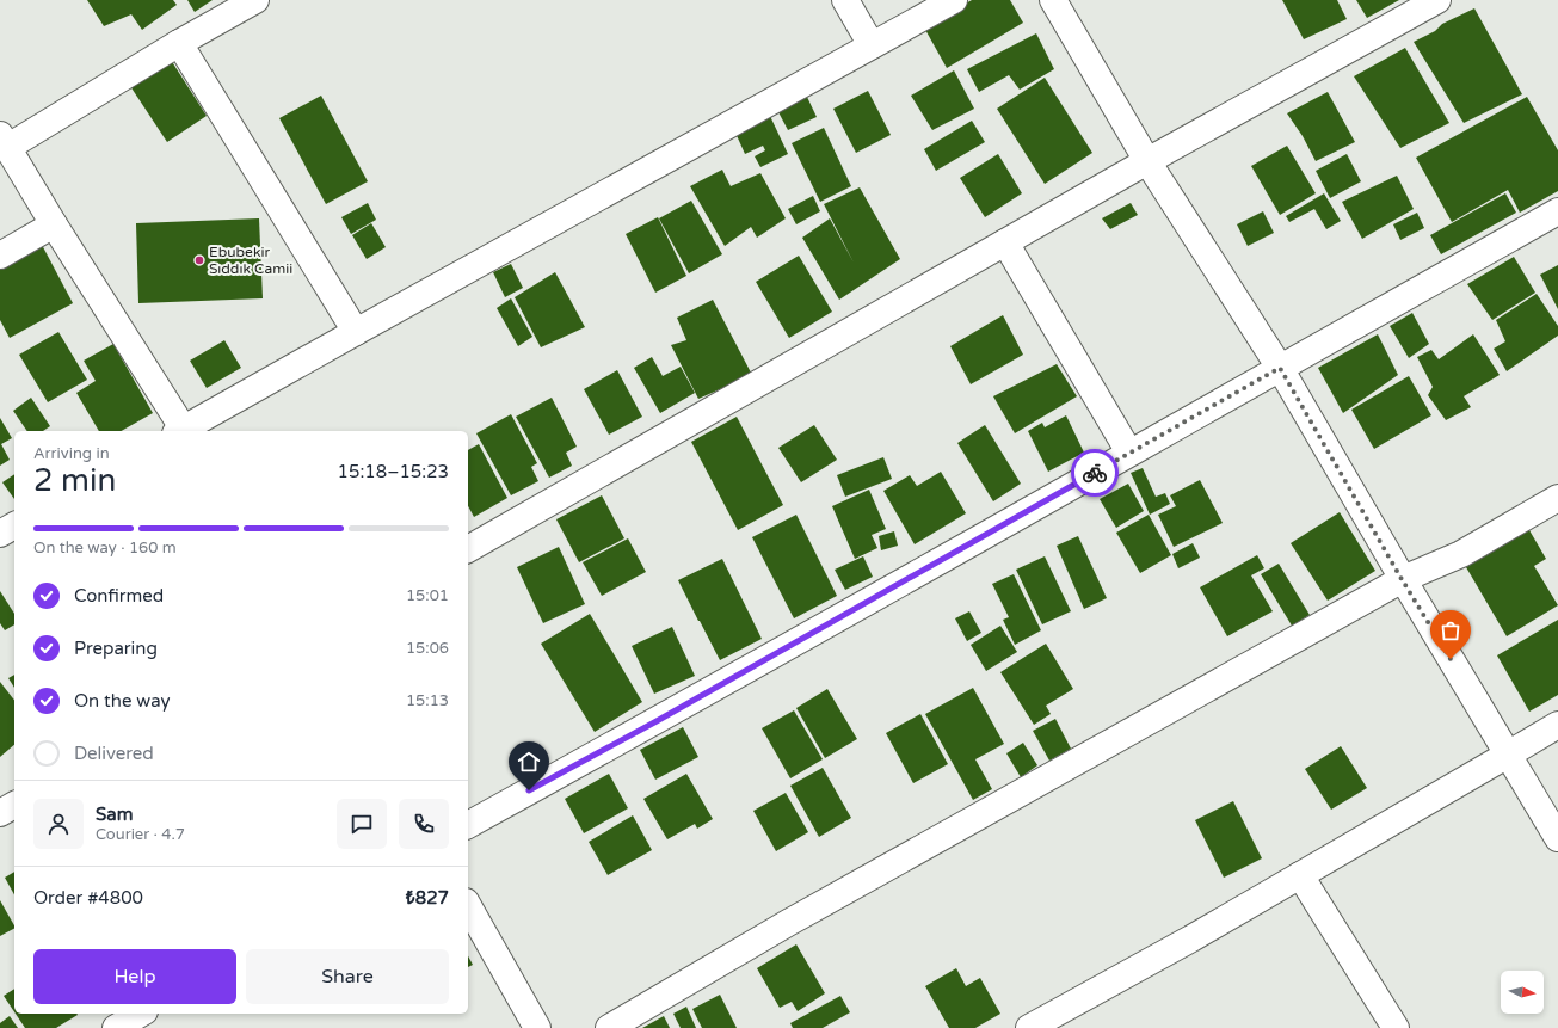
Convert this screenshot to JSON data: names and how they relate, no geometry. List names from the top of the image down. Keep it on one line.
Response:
{"places":["Ebubekir Sıddık Camii"],"north":"right","page":{"heading":["2 min","Arriving in","15:18–15:23"],"panel":["Sam","Courier · 4.7","Order #4800","₺827"],"bar":"On the way · 160 m","list":[["Confirmed","15:01"],["Preparing","15:06"],["On the way","15:13"],"Delivered"],"buttons":["Help","Share"]}}
